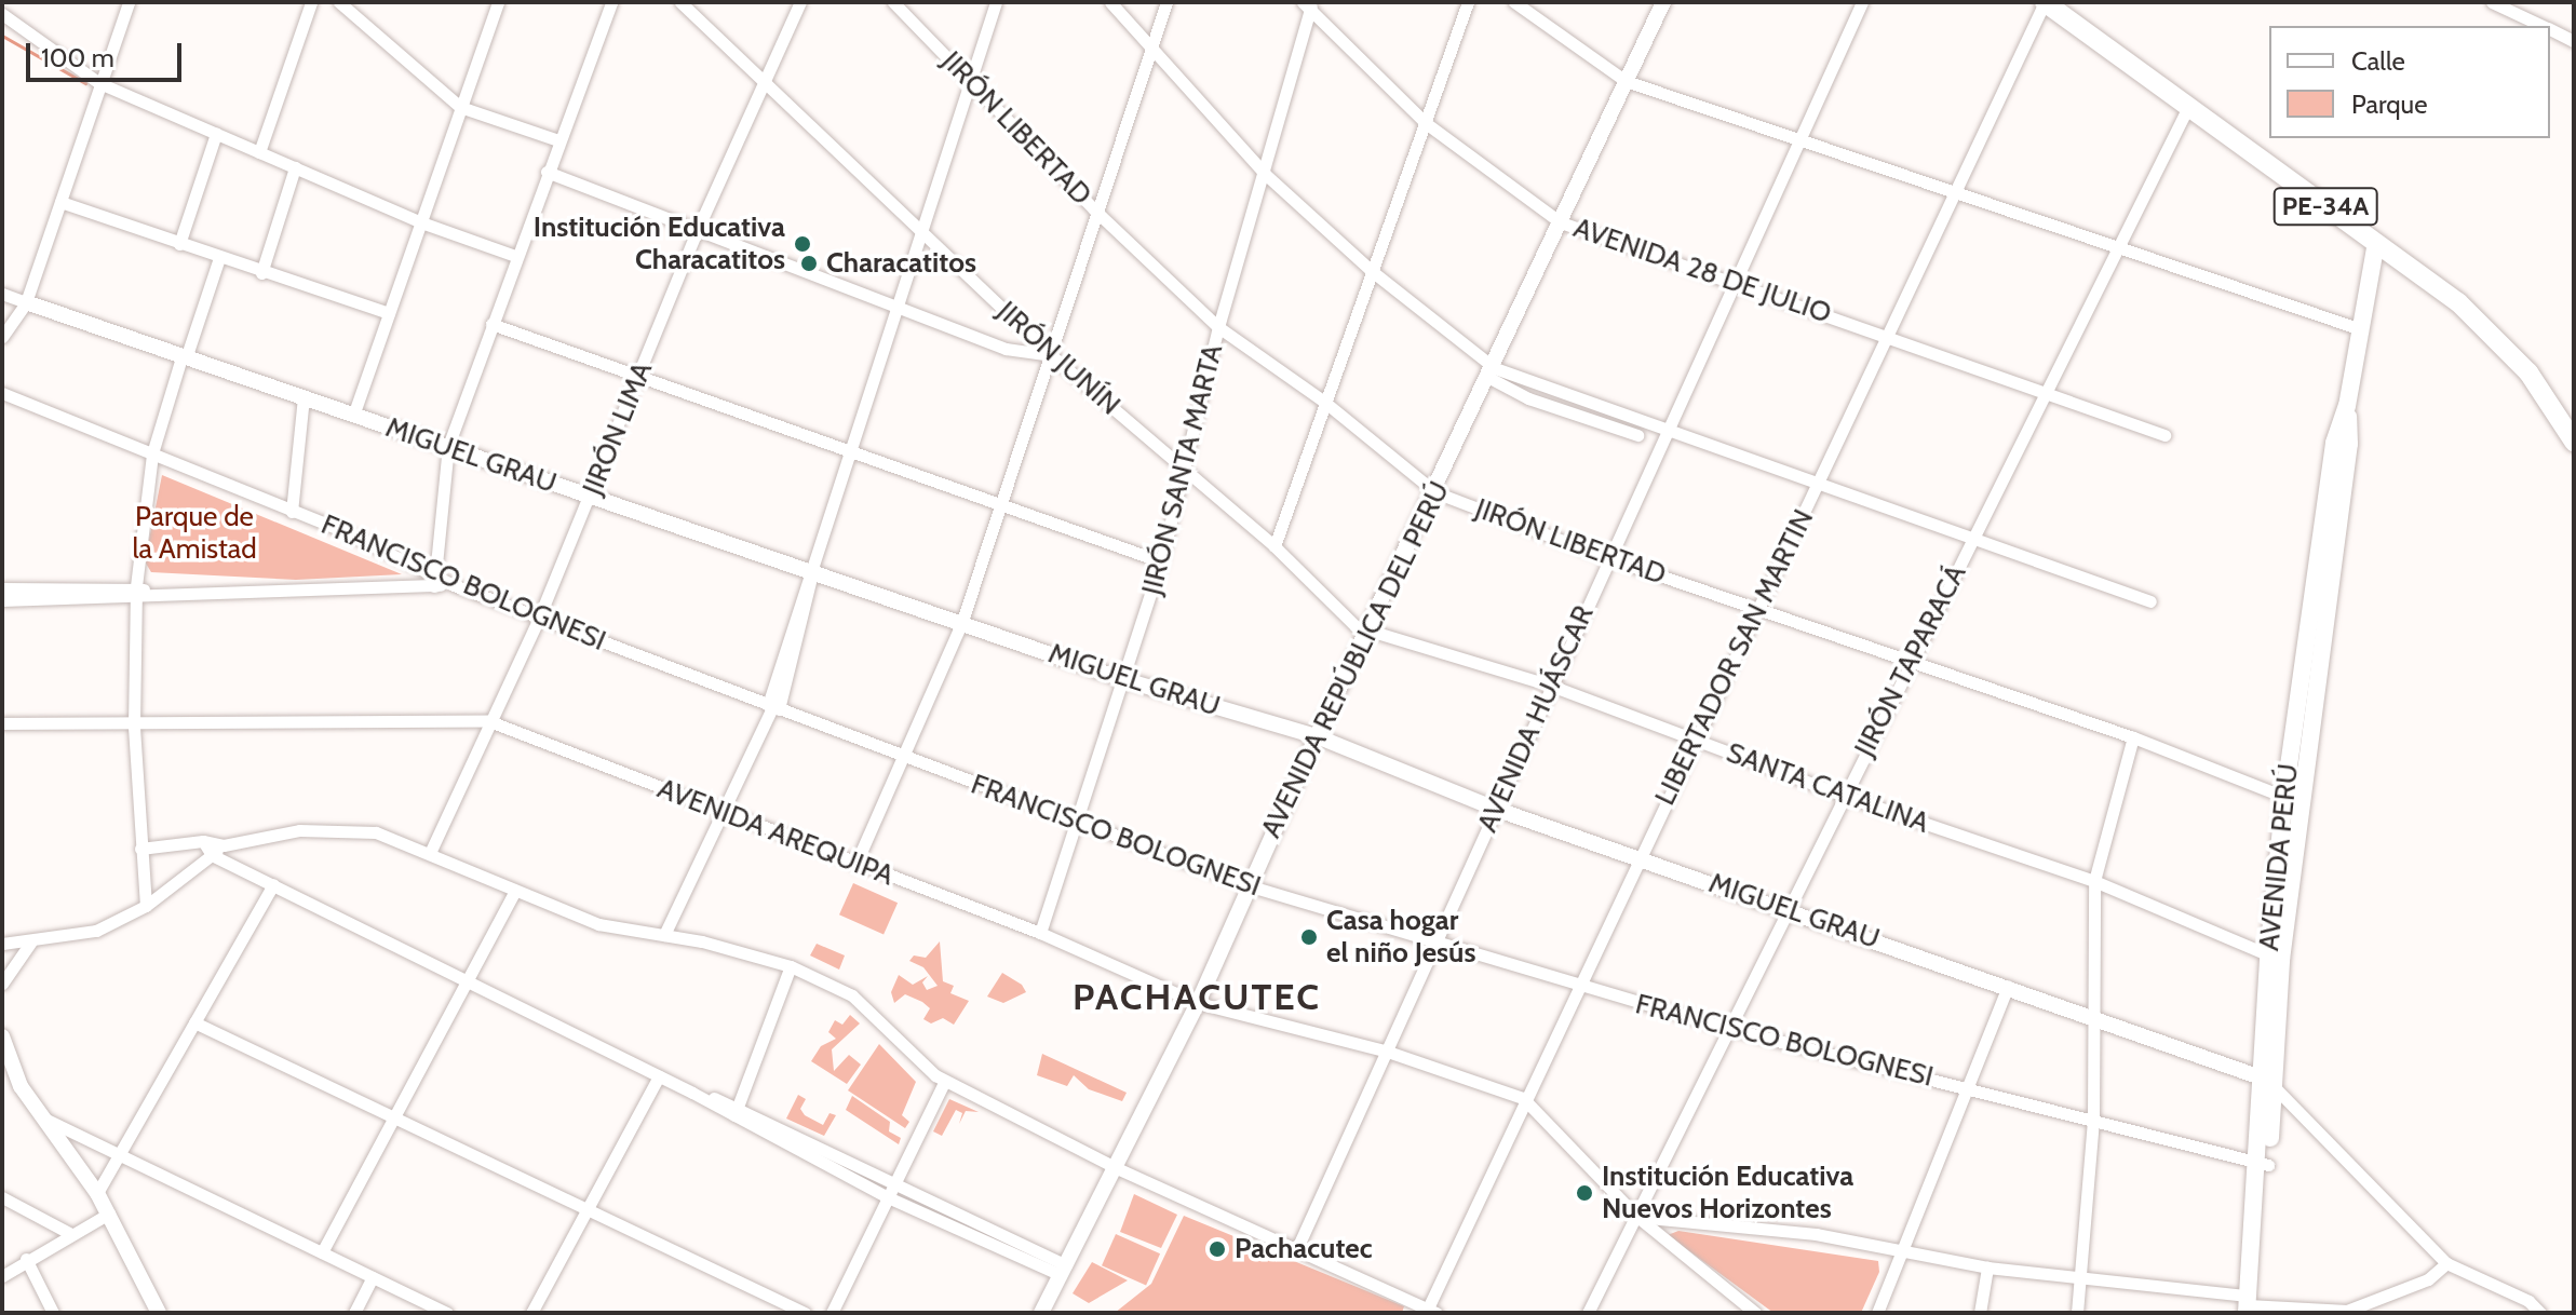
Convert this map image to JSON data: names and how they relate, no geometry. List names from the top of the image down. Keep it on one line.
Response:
{"streets":{"highway":["PE-34A"],"main road":["AVENIDA PERÚ"],"street":["JIRÓN LIBERTAD","AVENIDA 28 DE JULIO","JIRÓN JUNÍN","JIRÓN LIMA","MIGUEL GRAU","JIRÓN SANTA MARTA","FRANCISCO BOLOGNESI","LIBERTADOR SAN MARTIN","AVENIDA REPÚBLICA DEL PERÚ","JIRÓN TAPARACÁ","AVENIDA HUÁSCAR","SANTA CATALINA","AVENIDA AREQUIPA"]},"crossings":[["JIRÓN LIBERTAD","JIRÓN SANTA MARTA"],["JIRÓN LIBERTAD","LIBERTADOR SAN MARTIN"],["JIRÓN LIBERTAD","AVENIDA REPÚBLICA DEL PERÚ"],["JIRÓN LIBERTAD","JIRÓN TAPARACÁ"],["JIRÓN LIBERTAD","AVENIDA HUÁSCAR"],["JIRÓN LIBERTAD","AVENIDA PERÚ"],["PE-34A","LIBERTADOR SAN MARTIN"],["PE-34A","JIRÓN TAPARACÁ"],["PE-34A","AVENIDA PERÚ"],["AVENIDA 28 DE JULIO","JIRÓN SANTA MARTA"],["AVENIDA 28 DE JULIO","LIBERTADOR SAN MARTIN"],["AVENIDA 28 DE JULIO","AVENIDA REPÚBLICA DEL PERÚ"],["AVENIDA 28 DE JULIO","JIRÓN TAPARACÁ"],["AVENIDA 28 DE JULIO","AVENIDA HUÁSCAR"],["JIRÓN JUNÍN","JIRÓN LIMA"],["JIRÓN JUNÍN","JIRÓN SANTA MARTA"],["JIRÓN JUNÍN","AVENIDA REPÚBLICA DEL PERÚ"],["JIRÓN JUNÍN","SANTA CATALINA"],["JIRÓN LIMA","MIGUEL GRAU"],["JIRÓN LIMA","FRANCISCO BOLOGNESI"],["JIRÓN LIMA","AVENIDA AREQUIPA"],["MIGUEL GRAU","JIRÓN SANTA MARTA"],["MIGUEL GRAU","LIBERTADOR SAN MARTIN"],["MIGUEL GRAU","AVENIDA REPÚBLICA DEL PERÚ"],["MIGUEL GRAU","JIRÓN TAPARACÁ"],["MIGUEL GRAU","AVENIDA HUÁSCAR"],["MIGUEL GRAU","AVENIDA PERÚ"],["JIRÓN SANTA MARTA","FRANCISCO BOLOGNESI"],["JIRÓN SANTA MARTA","AVENIDA AREQUIPA"],["FRANCISCO BOLOGNESI","LIBERTADOR SAN MARTIN"],["FRANCISCO BOLOGNESI","AVENIDA REPÚBLICA DEL PERÚ"],["FRANCISCO BOLOGNESI","JIRÓN TAPARACÁ"],["FRANCISCO BOLOGNESI","AVENIDA HUÁSCAR"],["FRANCISCO BOLOGNESI","AVENIDA PERÚ"],["LIBERTADOR SAN MARTIN","SANTA CATALINA"],["LIBERTADOR SAN MARTIN","AVENIDA AREQUIPA"],["AVENIDA REPÚBLICA DEL PERÚ","SANTA CATALINA"],["AVENIDA REPÚBLICA DEL PERÚ","AVENIDA AREQUIPA"],["JIRÓN TAPARACÁ","SANTA CATALINA"],["AVENIDA HUÁSCAR","SANTA CATALINA"],["AVENIDA HUÁSCAR","AVENIDA AREQUIPA"],["SANTA CATALINA","AVENIDA PERÚ"]],"districts":["PACHACUTEC"],"parks":["Parque de la Amistad"],"places":["Institución Educativa Characatitos","Characatitos","Casa hogar el niño Jesús","Institución Educativa Nuevos Horizontes","Pachacutec"],"legend":["Calle","Parque"],"scale_bar":"100 m"}
